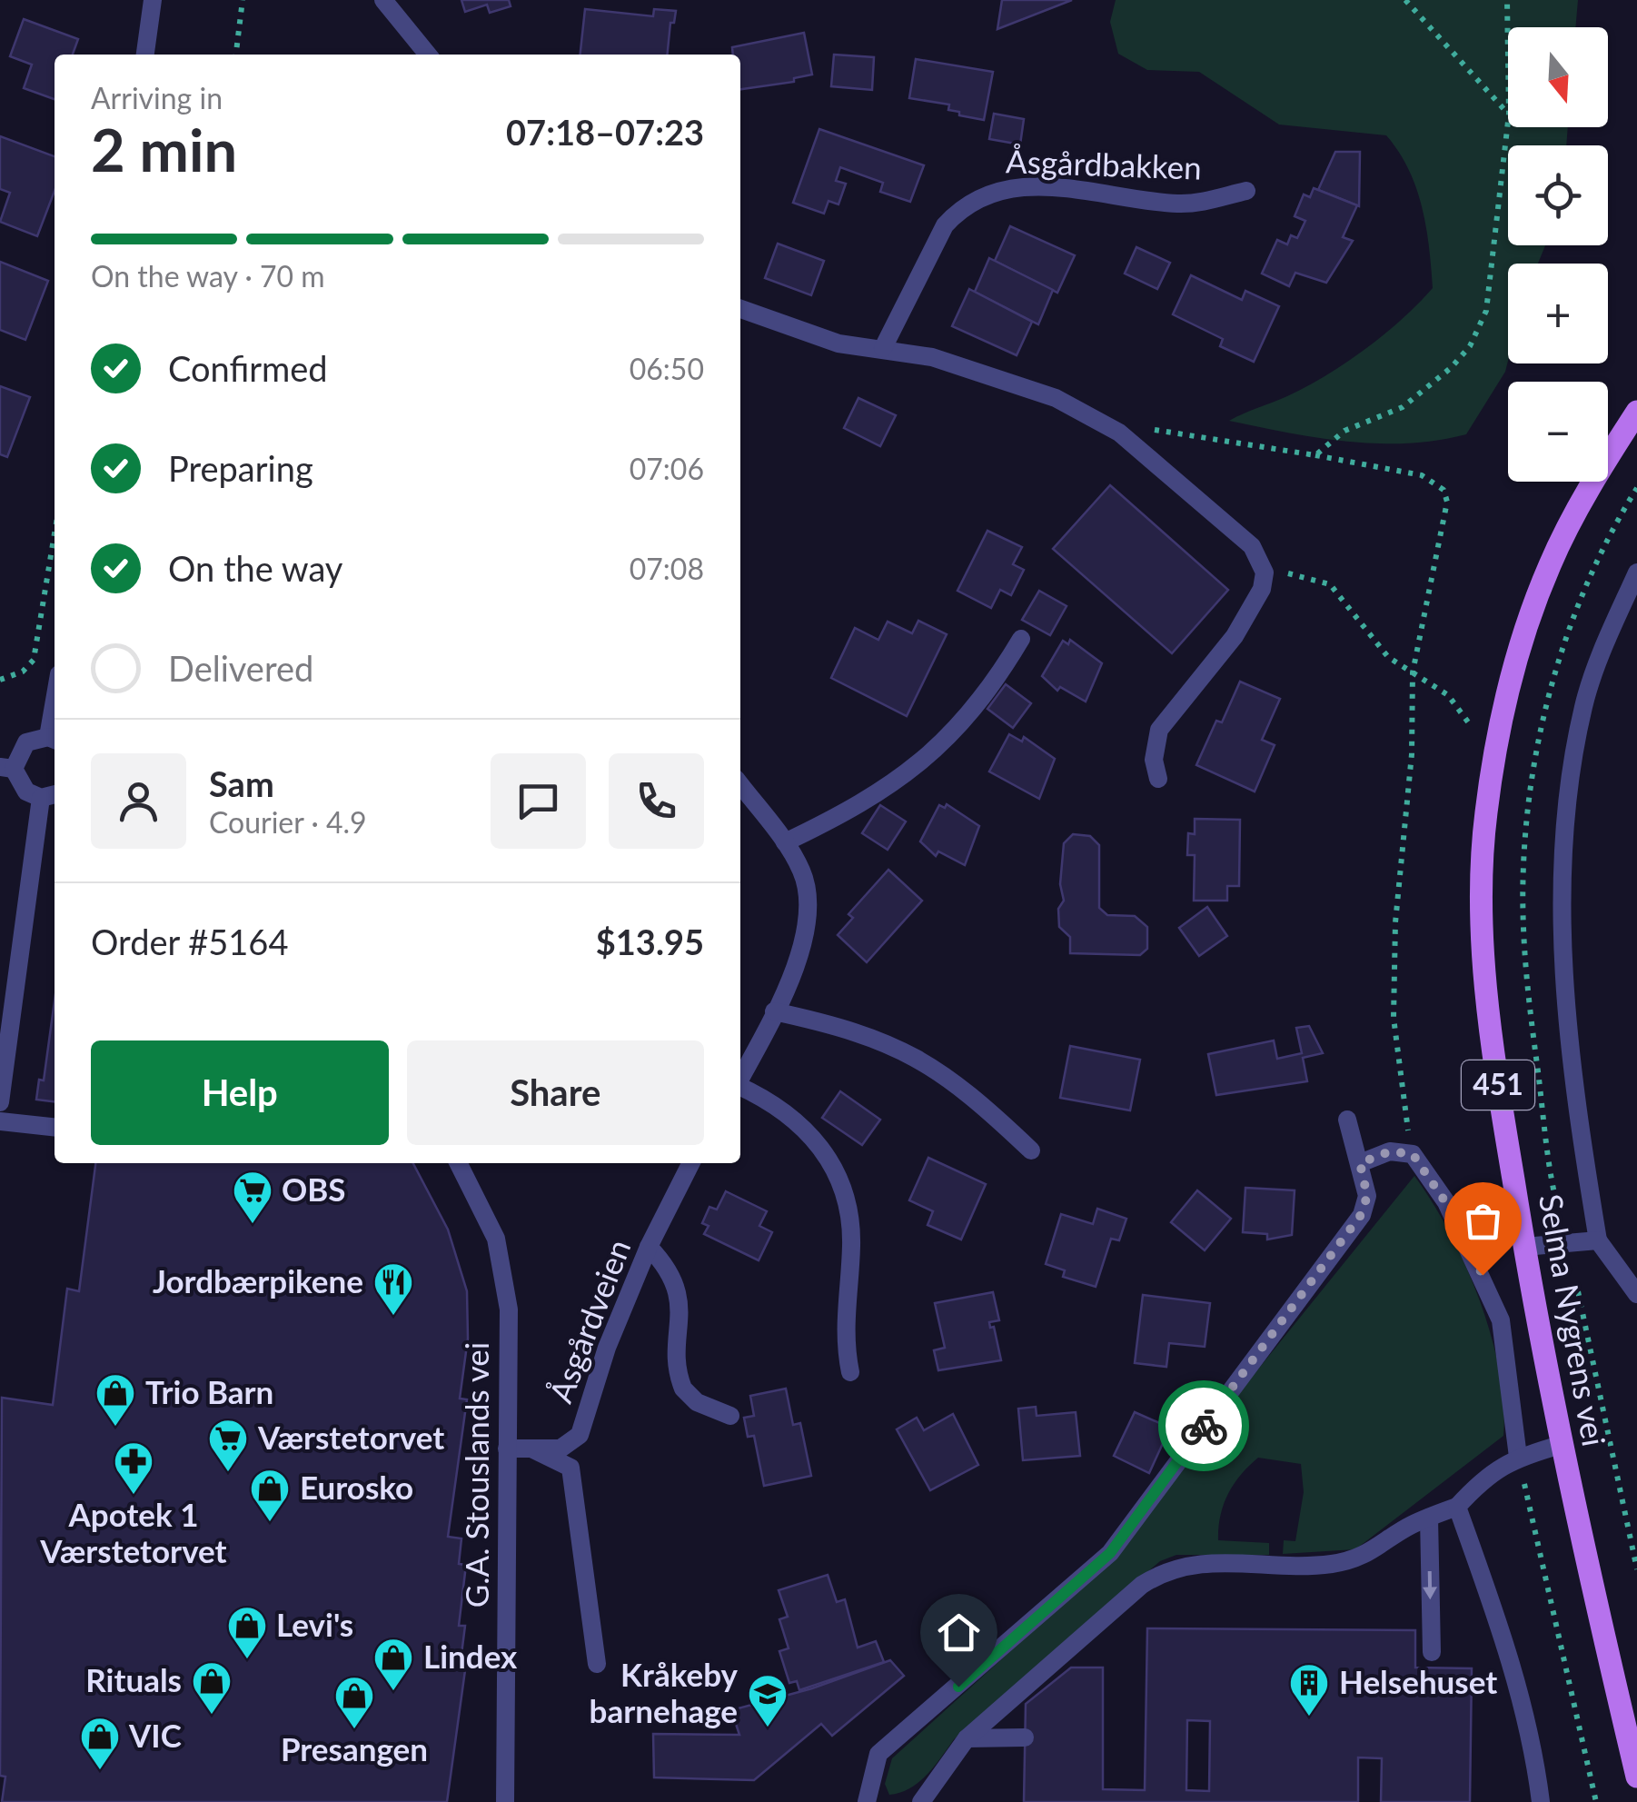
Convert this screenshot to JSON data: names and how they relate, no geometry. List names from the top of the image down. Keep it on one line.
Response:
{"streets":{"main road":["451","Selma Nygrens vei"],"street":["Åsgårdbakken","Åsgårdveien","G.A. Stouslands vei"]},"crossings":[["Åsgårdveien","G.A. Stouslands vei"]],"places":{"supermarket":["OBS","Værstetorvet"],"restaurant":["Jordbærpikene"],"shop":["Trio Barn","Eurosko","Levi's","Lindex","Rituals","Presangen","VIC"],"pharmacy":["Apotek 1 Værstetorvet"],"building":["Helsehuset"],"school or university":["Kråkeby barnehage"]},"north":"bottom","page":{"map_buttons":["+","−"],"heading":["2 min","Arriving in","07:18–07:23"],"panel":["Sam","Courier · 4.9","Order #5164","$13.95"],"bar":"On the way · 70 m","list":[["Confirmed","06:50"],["Preparing","07:06"],["On the way","07:08"],"Delivered"],"buttons":["Help","Share"]}}
